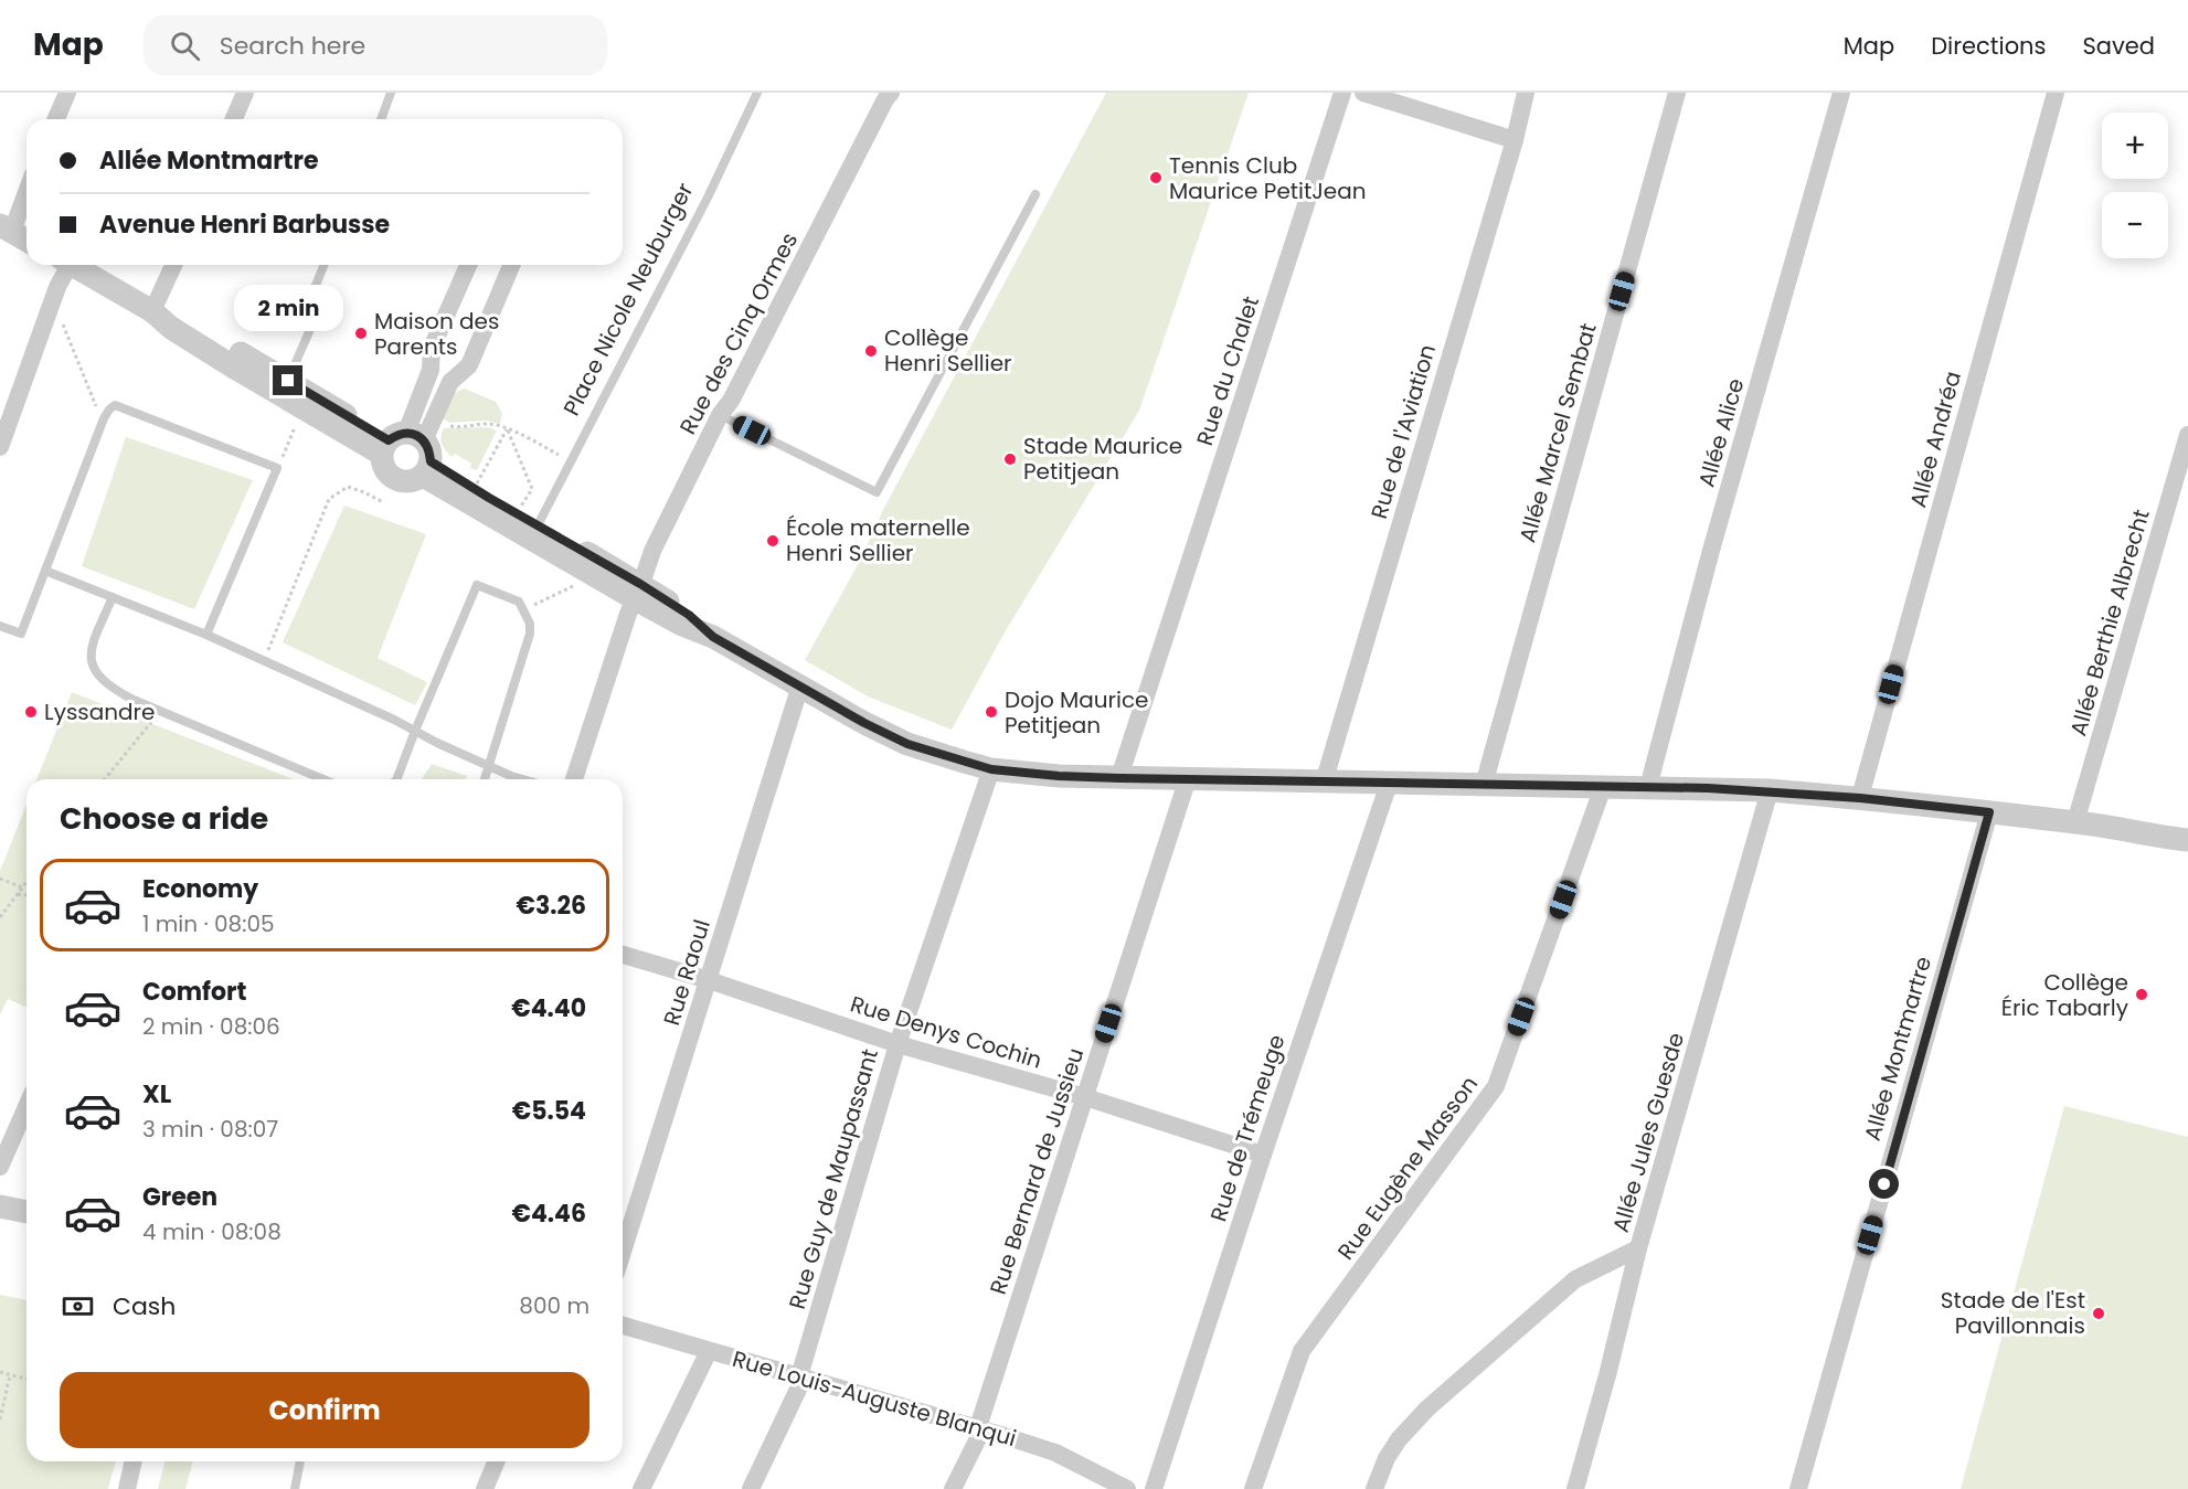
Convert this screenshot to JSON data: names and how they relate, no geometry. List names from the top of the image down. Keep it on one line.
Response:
{"streets":{"street":["Rue des Cinq Ormes","Rue du Chalet","Rue de l'Aviation","Allée Marcel Sembat","Allée Alice","Allée Andréa","Allée Berthie Albrecht","Rue Raoul","Rue Denys Cochin","Allée Montmartre","Rue de Trémeuge","Allée Jules Guesde","Rue Eugène Masson","Rue Bernard de Jussieu","Rue Guy de Maupassant","Rue Louis-Auguste Blanqui"],"lane":["Place Nicole Neuburger"]},"crossings":[["Rue Raoul","Rue Denys Cochin"],["Rue Denys Cochin","Rue de Trémeuge"],["Rue Denys Cochin","Rue Bernard de Jussieu"],["Rue Denys Cochin","Rue Guy de Maupassant"],["Rue Bernard de Jussieu","Rue Louis-Auguste Blanqui"],["Rue Guy de Maupassant","Rue Louis-Auguste Blanqui"]],"places":["Tennis Club Maurice PetitJean","Maison des Parents","Collège Henri Sellier","Stade Maurice Petitjean","École maternelle Henri Sellier","Lyssandre","Dojo Maurice Petitjean","Collège Éric Tabarly","Stade de l'Est Pavillonnais"],"page":{"header":"Map","search":"Search here","nav":["Map","Directions","Saved"],"map_buttons":["+","−"],"banner":["Allée Montmartre","Avenue Henri Barbusse"],"bubble":"2 min","heading":"Choose a ride","list":[{"name":"Economy","note":"1 min · 08:05","value":"€3.26"},{"name":"Comfort","note":"2 min · 08:06","value":"€4.40"},{"name":"XL","note":"3 min · 08:07","value":"€5.54"},{"name":"Green","note":"4 min · 08:08","value":"€4.46"}],"pay":["Cash","800 m"],"buttons":"Confirm"}}
